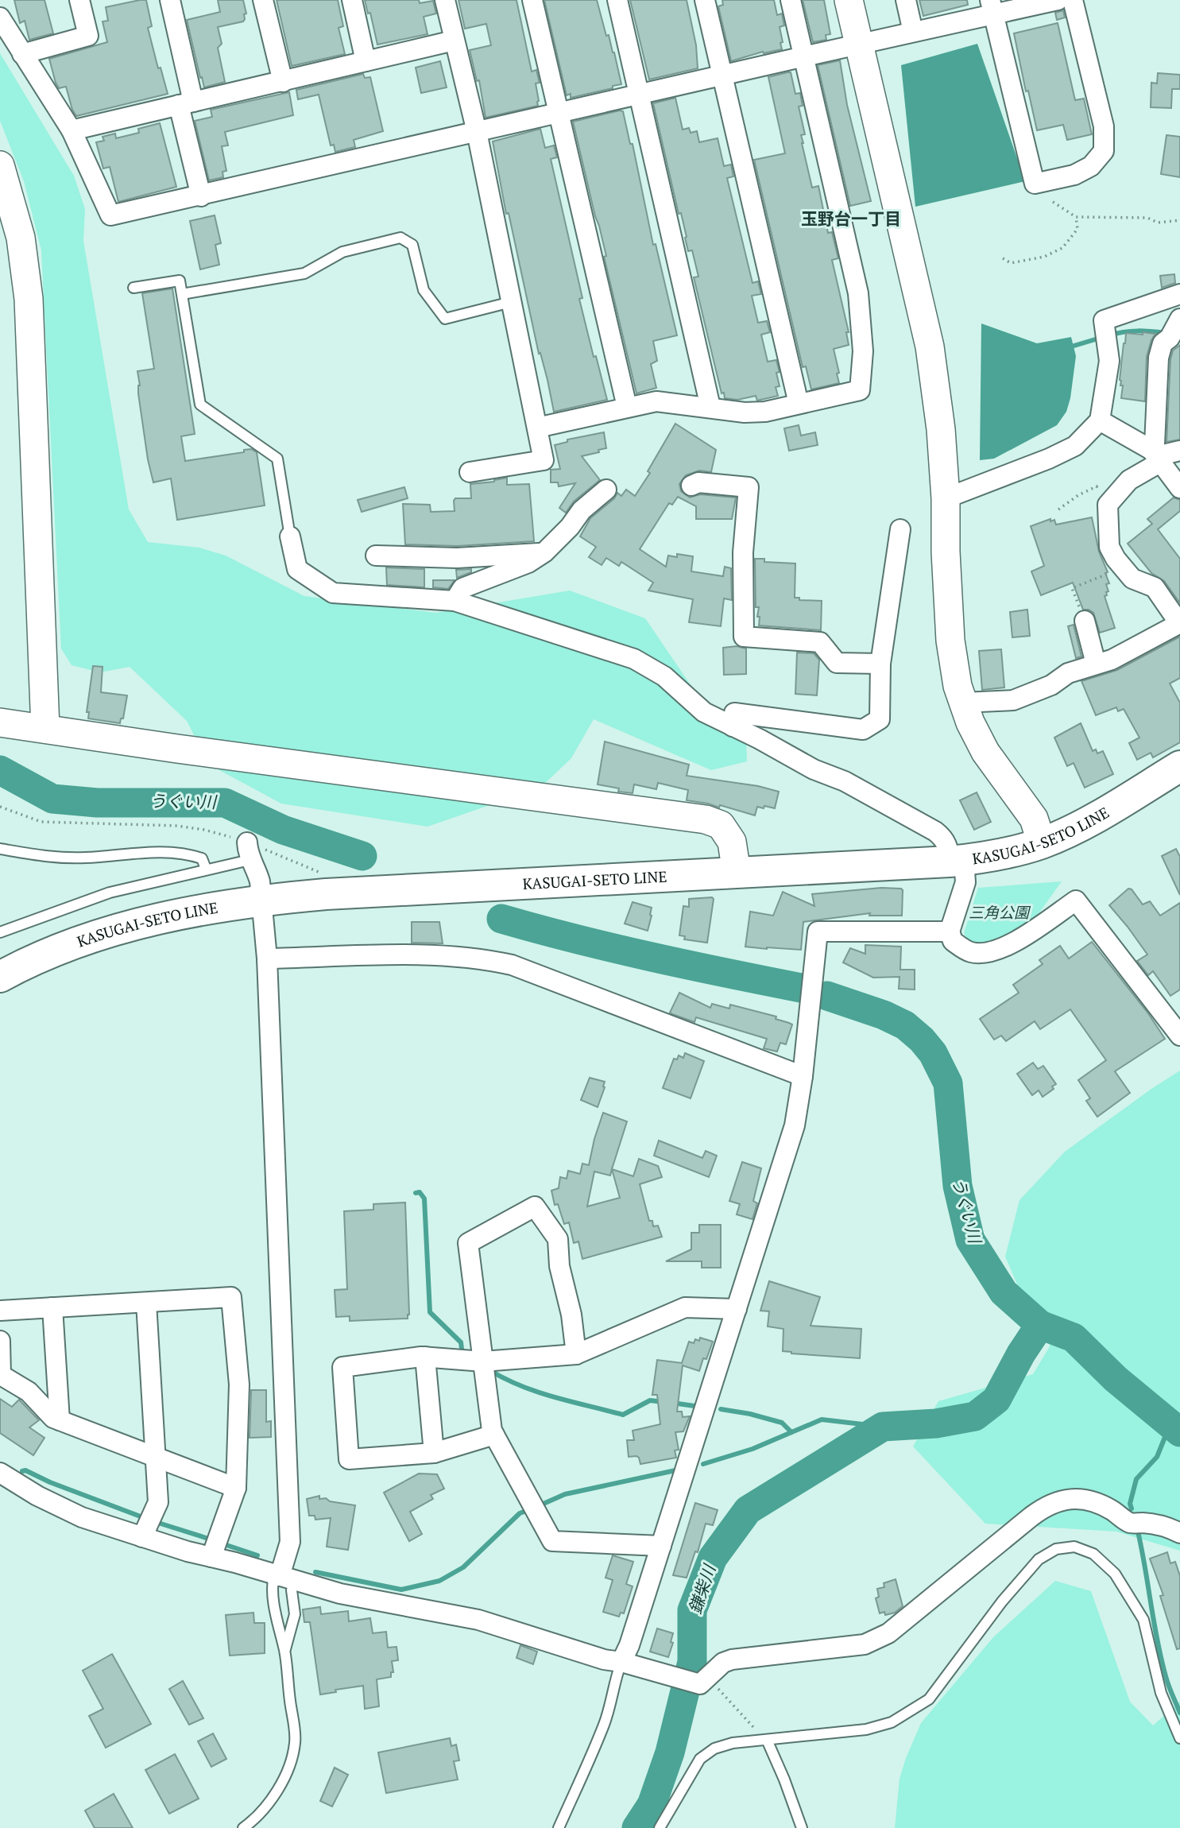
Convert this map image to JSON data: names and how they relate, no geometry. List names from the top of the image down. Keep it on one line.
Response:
{"streets":{"main road":["KASUGAI-SETO LINE"]},"districts":["玉野台一丁目"],"water":["うぐい川","鎌柴川"],"parks":["三角公園"]}
